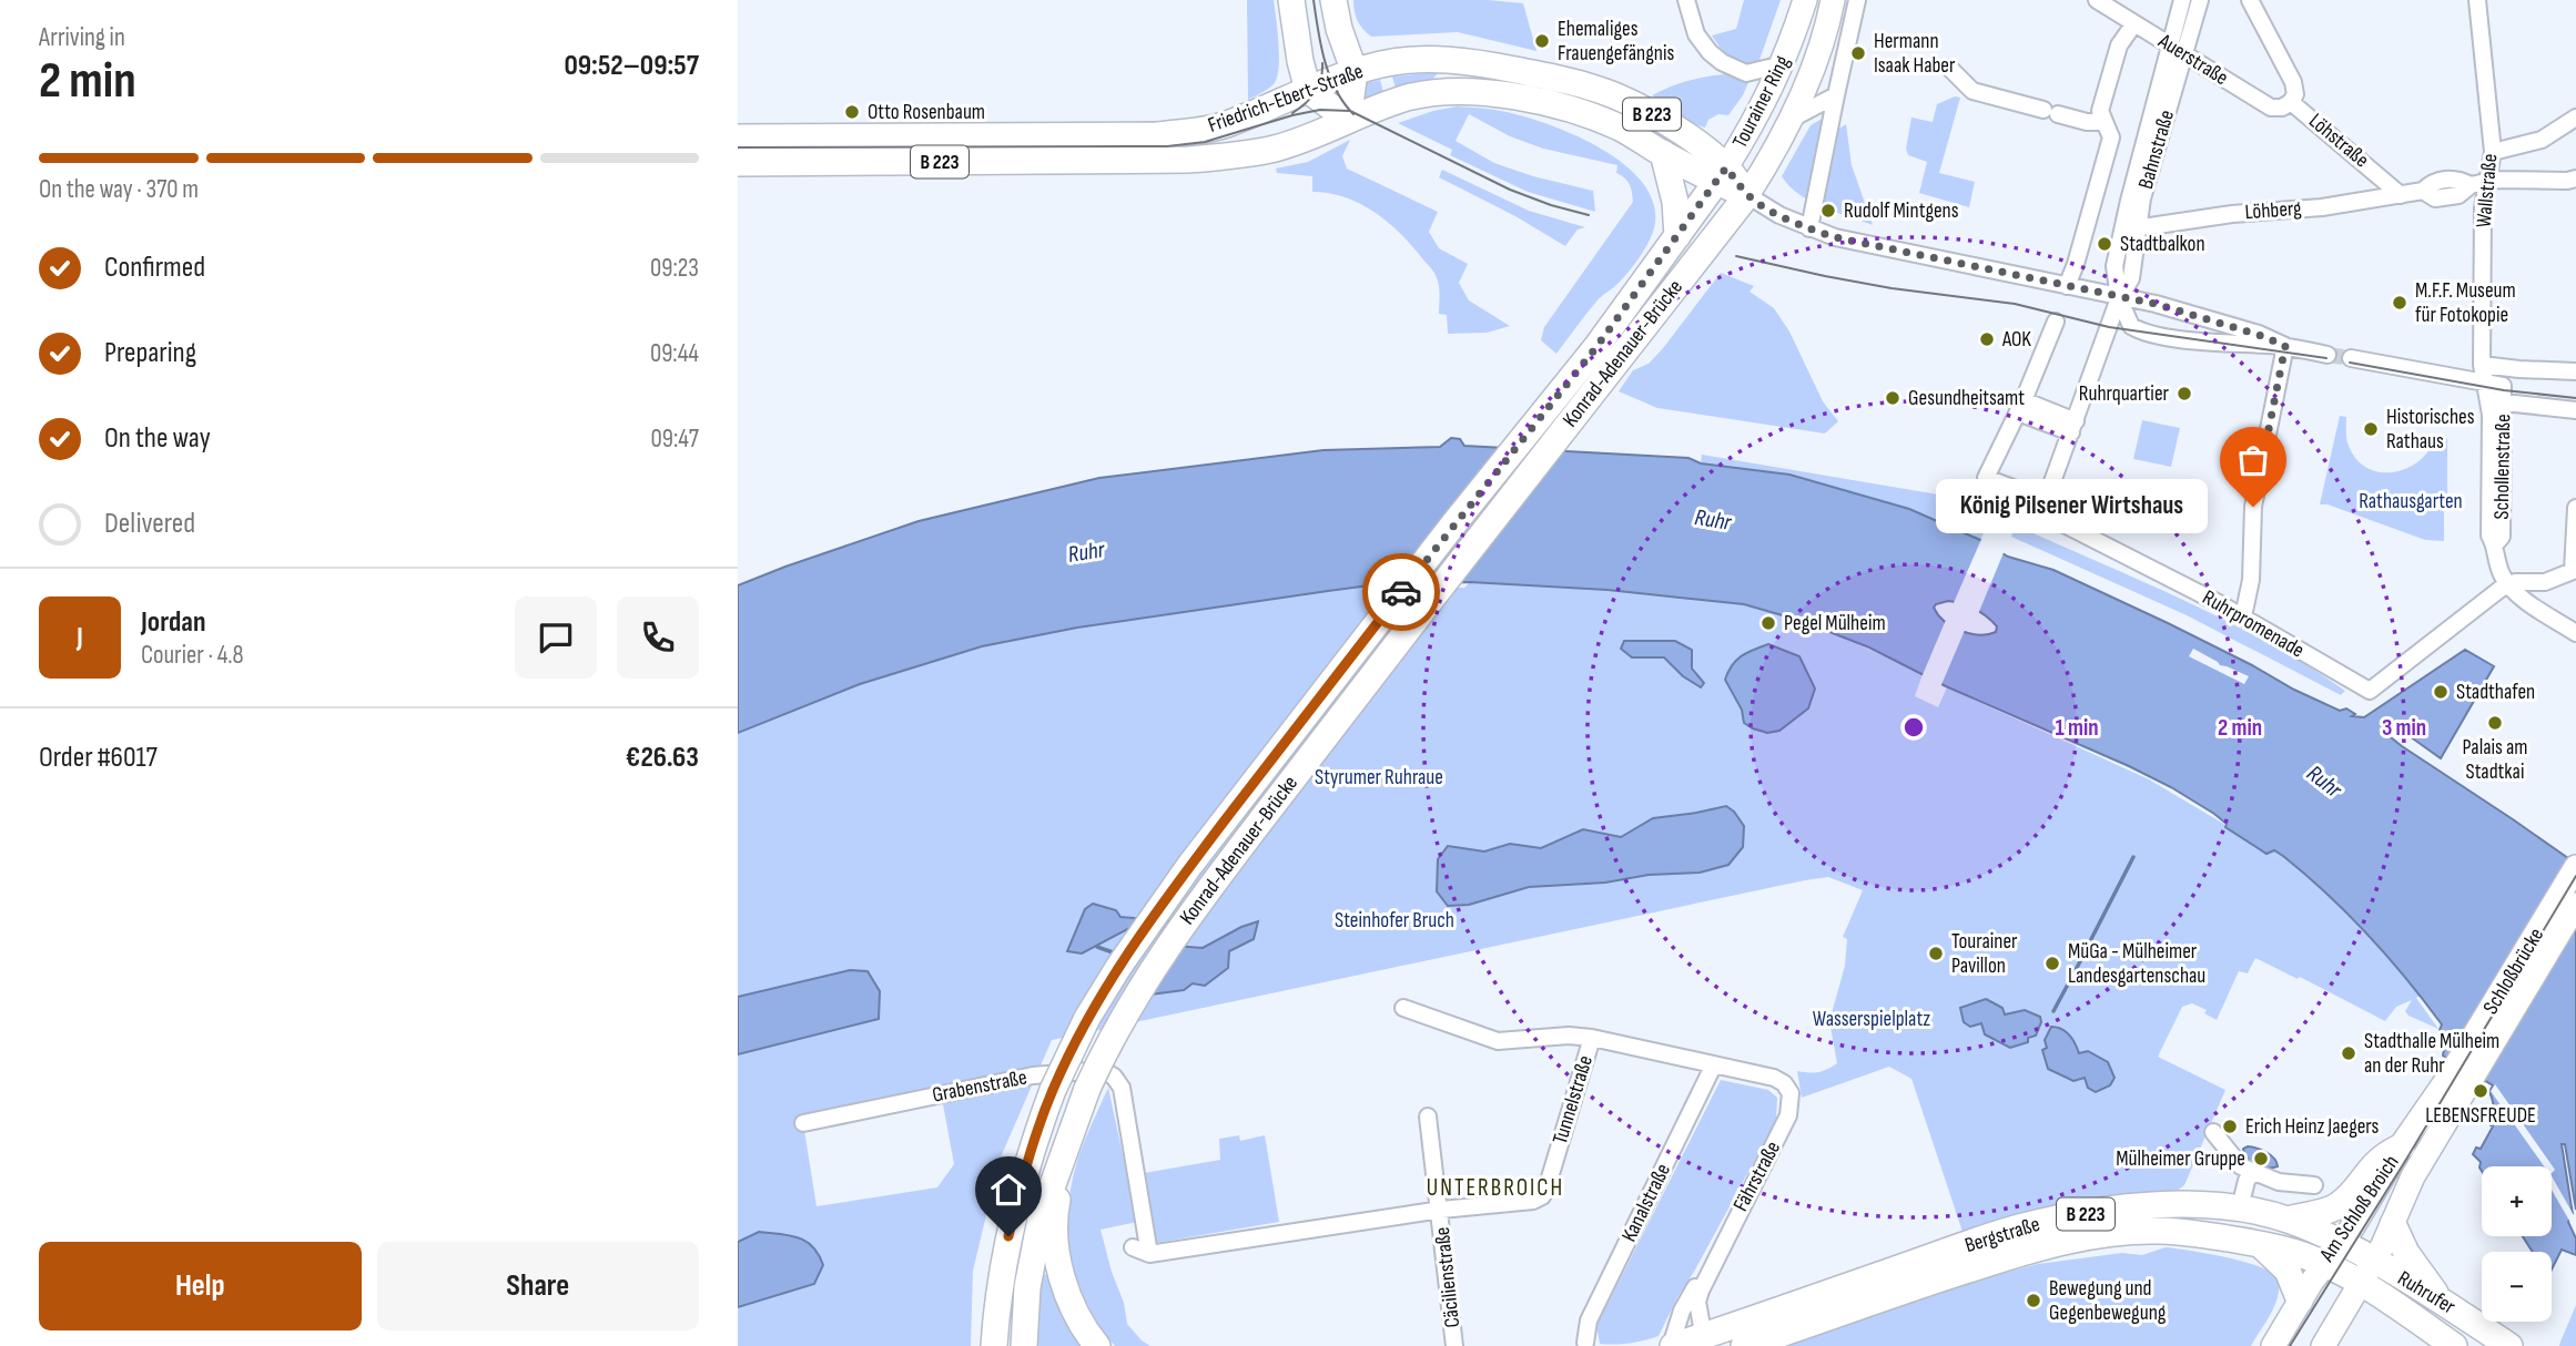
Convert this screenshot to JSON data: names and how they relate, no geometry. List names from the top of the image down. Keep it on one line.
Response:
{"streets":{"main road":["Friedrich-Ebert-Straße","Tourainer Ring","B 223","Konrad-Adenauer-Brücke","Schloßbrücke","Am Schloß Broich","Bergstraße","Ruhrufer"],"street":["Auerstraße","Löhstraße","Bahnstraße","Wallstraße","Löhberg","Schollenstraße","Ruhrpromenade","Grabenstraße","Tunnelstraße","Fährstraße","Kanalstraße","Cäcilienstraße"]},"crossings":[["Auerstraße","Löhstraße"],["Auerstraße","Bahnstraße"],["Friedrich-Ebert-Straße","Tourainer Ring"],["Friedrich-Ebert-Straße","B 223"],["Friedrich-Ebert-Straße","Bahnstraße"],["Friedrich-Ebert-Straße","Konrad-Adenauer-Brücke"],["Tourainer Ring","B 223"],["Tourainer Ring","Konrad-Adenauer-Brücke"],["Löhstraße","Löhberg"],["Bahnstraße","Löhberg"],["Bahnstraße","Ruhrpromenade"],["Wallstraße","Löhberg"],["Wallstraße","Schollenstraße"],["Schollenstraße","Ruhrpromenade"],["Schloßbrücke","Am Schloß Broich"],["Tunnelstraße","Fährstraße"],["Tunnelstraße","Kanalstraße"],["Tunnelstraße","Cäcilienstraße"],["Fährstraße","Bergstraße"],["Am Schloß Broich","Bergstraße"],["Am Schloß Broich","Ruhrufer"],["Bergstraße","Ruhrufer"]],"districts":["UNTERBROICH"],"water":["Ruhr"],"parks":["Rathausgarten","Styrumer Ruhraue","Steinhofer Bruch","Wasserspielplatz"],"places":["Ehemaliges Frauengefängnis","Hermann Isaak Haber","Otto Rosenbaum","Rudolf Mintgens","Stadtbalkon","M.F.F. Museum für Fotokopie","AOK","Ruhrquartier","Gesundheitsamt","Historisches Rathaus","König Pilsener Wirtshaus","Pegel Mülheim","Stadthafen","Palais am Stadtkai","Tourainer Pavillon","MüGa - Mülheimer Landesgartenschau","Stadthalle Mülheim an der Ruhr","LEBENSFREUDE","Erich Heinz Jaegers","Mülheimer Gruppe","Bewegung und Gegenbewegung"],"page":{"heading":["2 min","Arriving in","09:52–09:57"],"panel":["Jordan","Courier · 4.8","Order #6017","€26.63"],"bar":"On the way · 370 m","list":[["Confirmed","09:23"],["Preparing","09:44"],["On the way","09:47"],"Delivered"],"bubble":"König Pilsener Wirtshaus","round":"J","map_buttons":["+","−"],"buttons":["Help","Share"]},"rings":["1 min","2 min","3 min"]}
